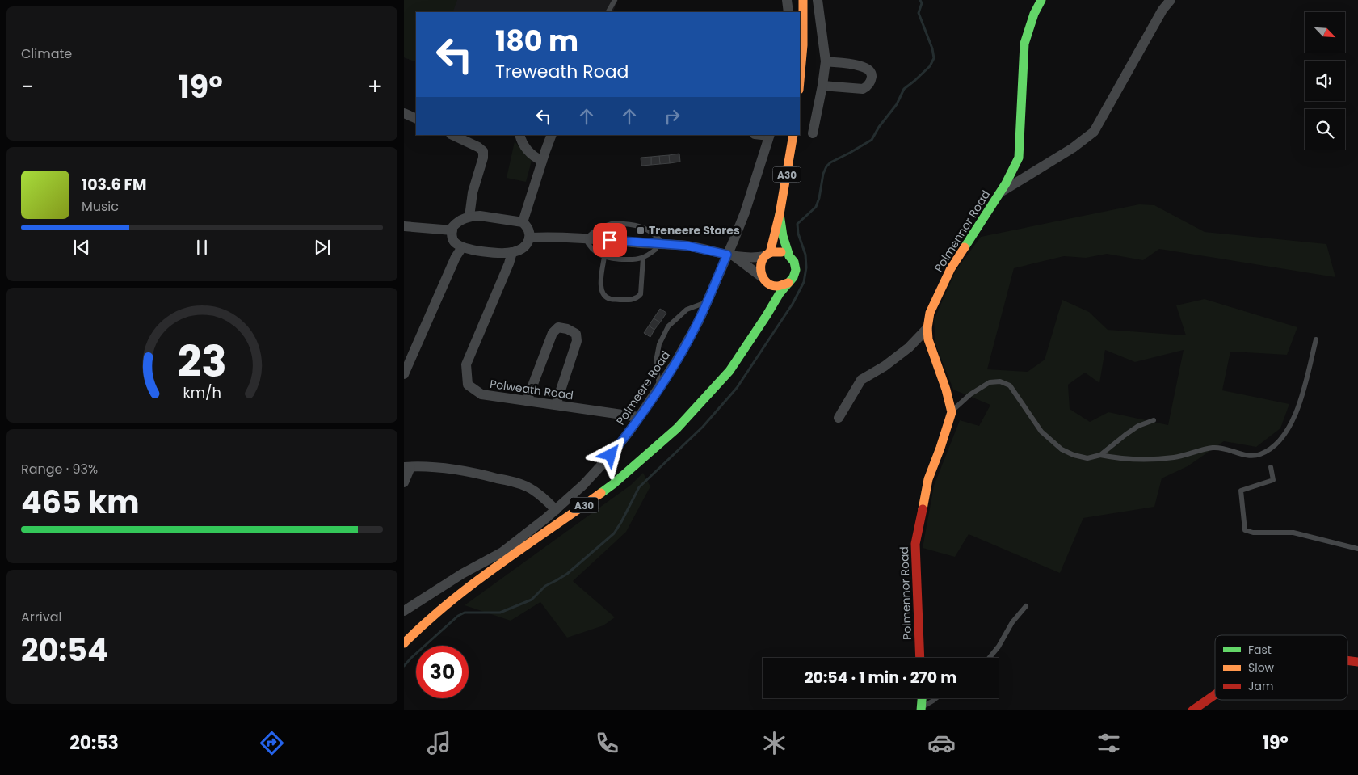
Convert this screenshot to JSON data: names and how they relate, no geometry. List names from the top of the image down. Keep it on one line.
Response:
{"streets":{"main road":["A30","Polmennor Road"],"street":["Polmeere Road","Polweath Road"]},"crossings":[["Polmeere Road","Polweath Road"]],"places":{"transit":["Treneere Stores"]},"legend":["Fast","Slow","Jam"],"north":"bottom right","page":{"tile":["Climate",["Range · 93%","465 km"],["Arrival","20:54"]],"turn":["180 m","Treweath Road"],"heat":["−","19°","+"],"song":["103.6 FM","Music"],"limit":"30","trip":"20:54 · 1 min · 270 m","tabs":["20:53","19°"],"gauge":["23","km/h"]}}
